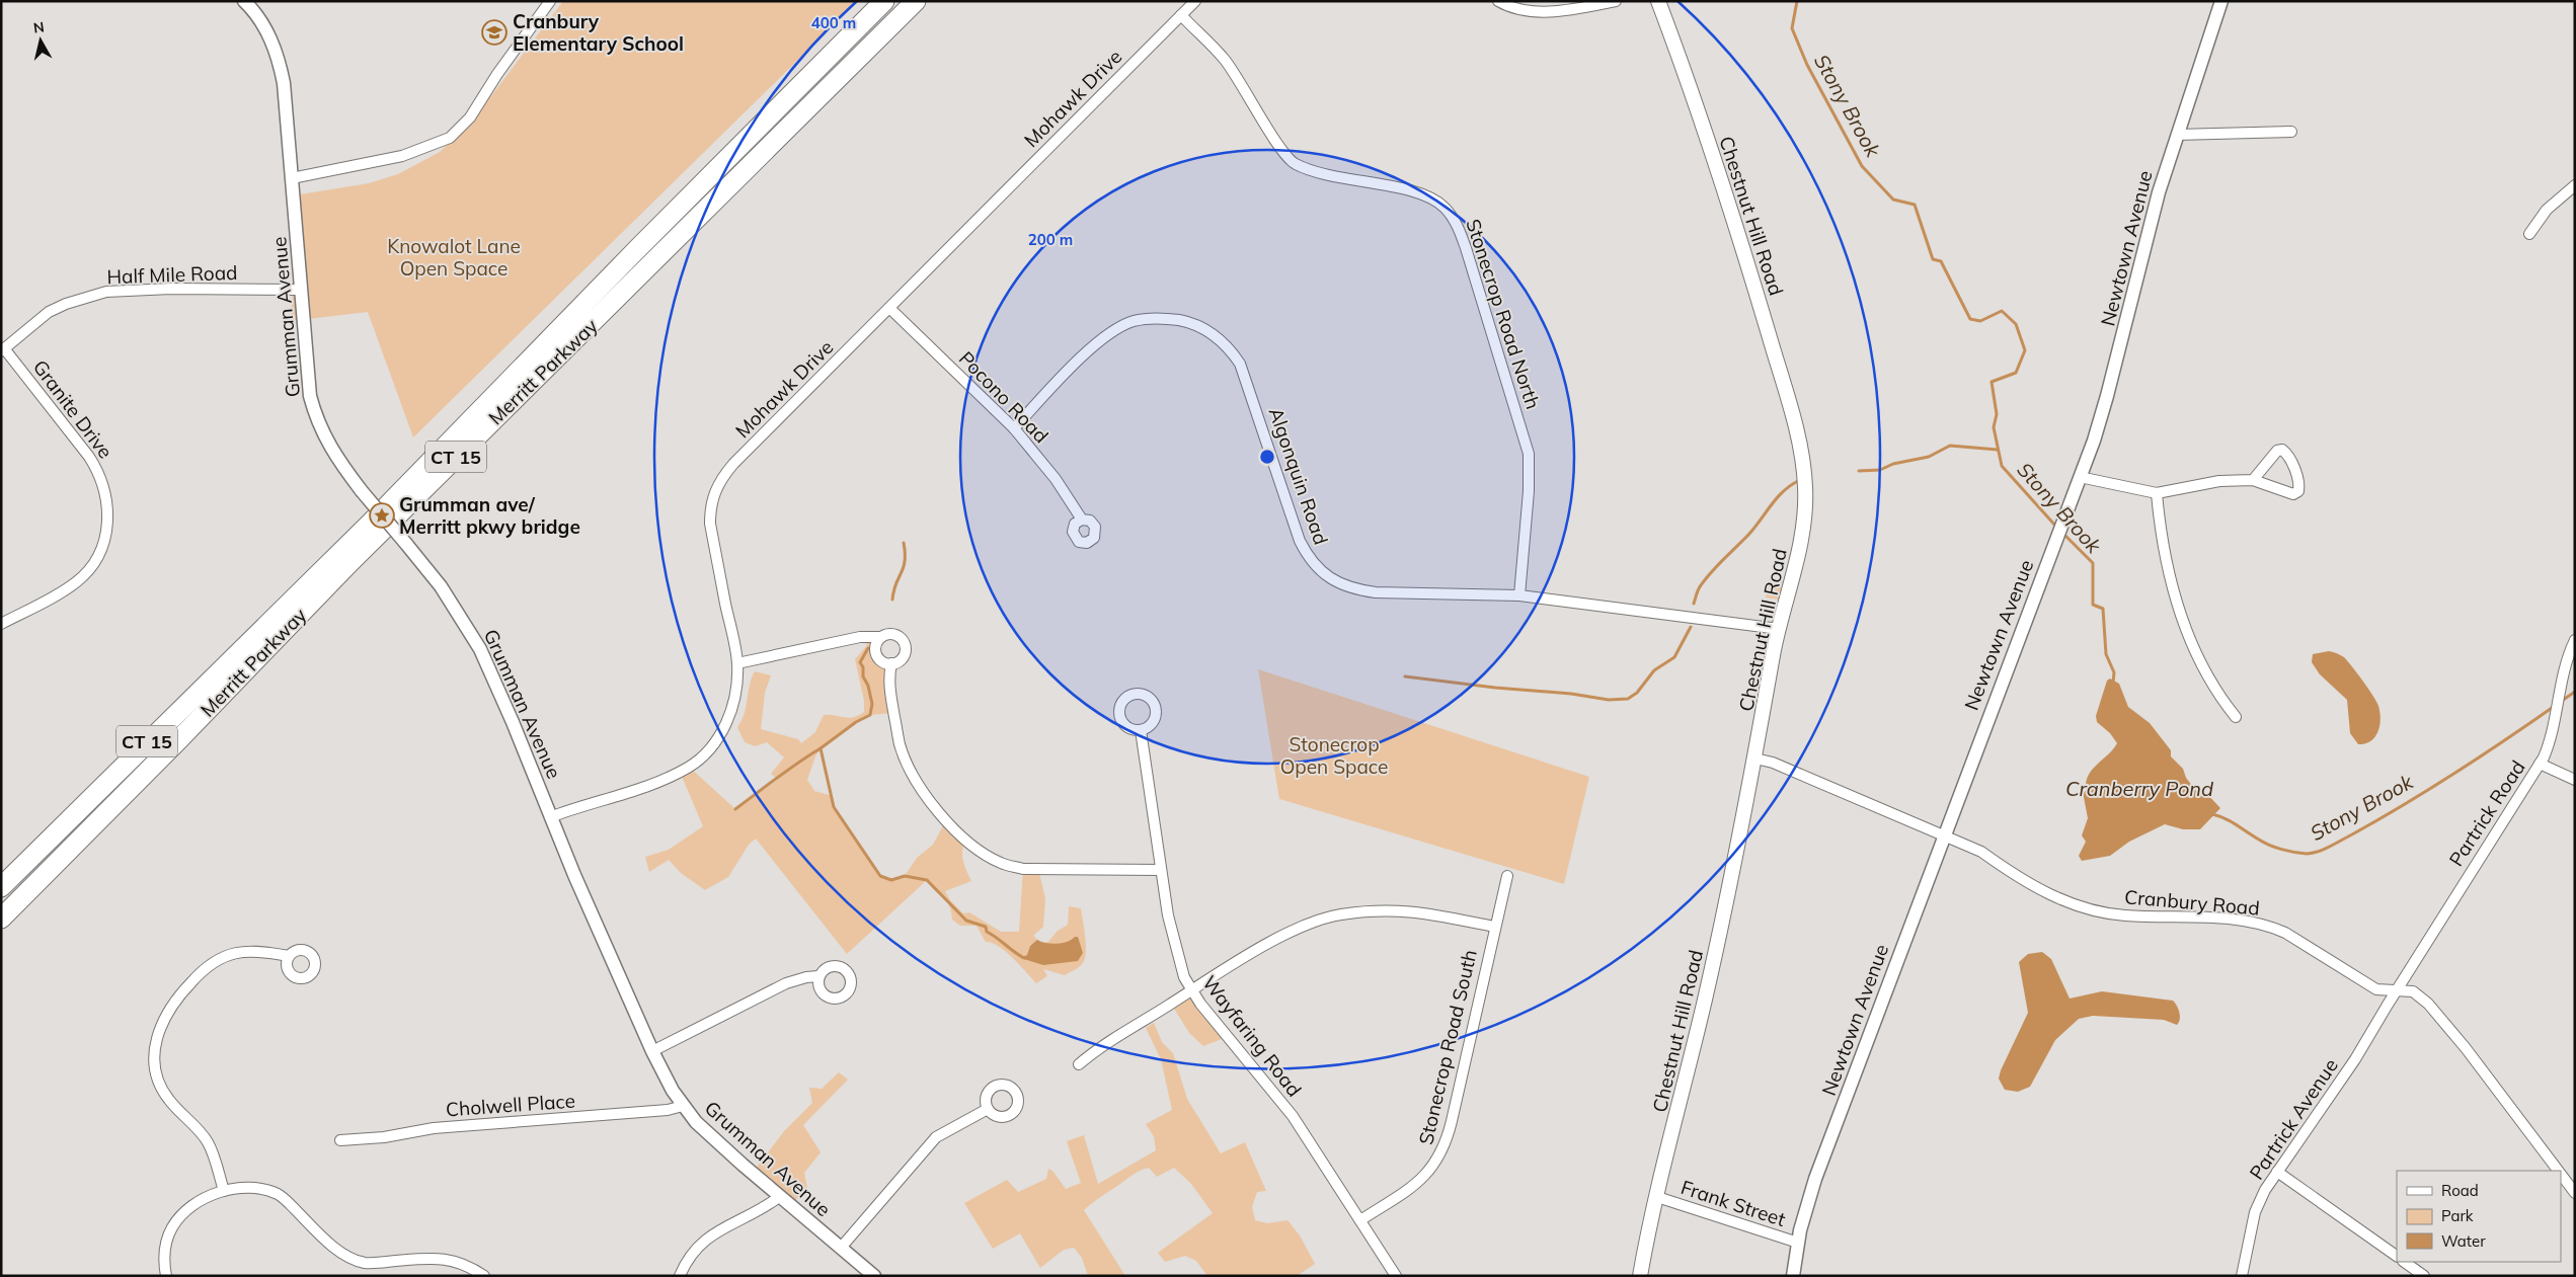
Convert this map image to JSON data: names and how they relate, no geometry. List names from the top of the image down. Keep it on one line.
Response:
{"streets":{"highway":["Merritt Parkway","CT 15"],"main road":["Chestnut Hill Road"],"street":["Mohawk Drive","Newtown Avenue","Half Mile Road","Stonecrop Road North","Grumman Avenue","Pocono Road","Granite Drive","Algonquin Road","Partrick Road","Cranbury Road","Wayfaring Road","Stonecrop Road South","Cholwell Place","Partrick Avenue","Frank Street"]},"crossings":[["Mohawk Drive","Stonecrop Road North"],["Mohawk Drive","Grumman Avenue"],["Mohawk Drive","Pocono Road"],["Chestnut Hill Road","Algonquin Road"],["Chestnut Hill Road","Cranbury Road"],["Chestnut Hill Road","Frank Street"],["Newtown Avenue","Cranbury Road"],["Newtown Avenue","Frank Street"],["Half Mile Road","Grumman Avenue"],["Half Mile Road","Granite Drive"],["Stonecrop Road North","Algonquin Road"],["Grumman Avenue","Cholwell Place"],["Pocono Road","Algonquin Road"],["Partrick Road","Cranbury Road"],["Partrick Road","Partrick Avenue"],["Cranbury Road","Partrick Avenue"],["Wayfaring Road","Stonecrop Road South"]],"water":["Stony Brook","Cranberry Pond"],"parks":["Knowalot Lane Open Space","Stonecrop Open Space"],"places":{"school or university":["Cranbury Elementary School"],"place":["Grumman ave/ Merritt pkwy bridge"]},"legend":["Road","Park","Water"],"north":"top","rings":["400 m","200 m"]}
